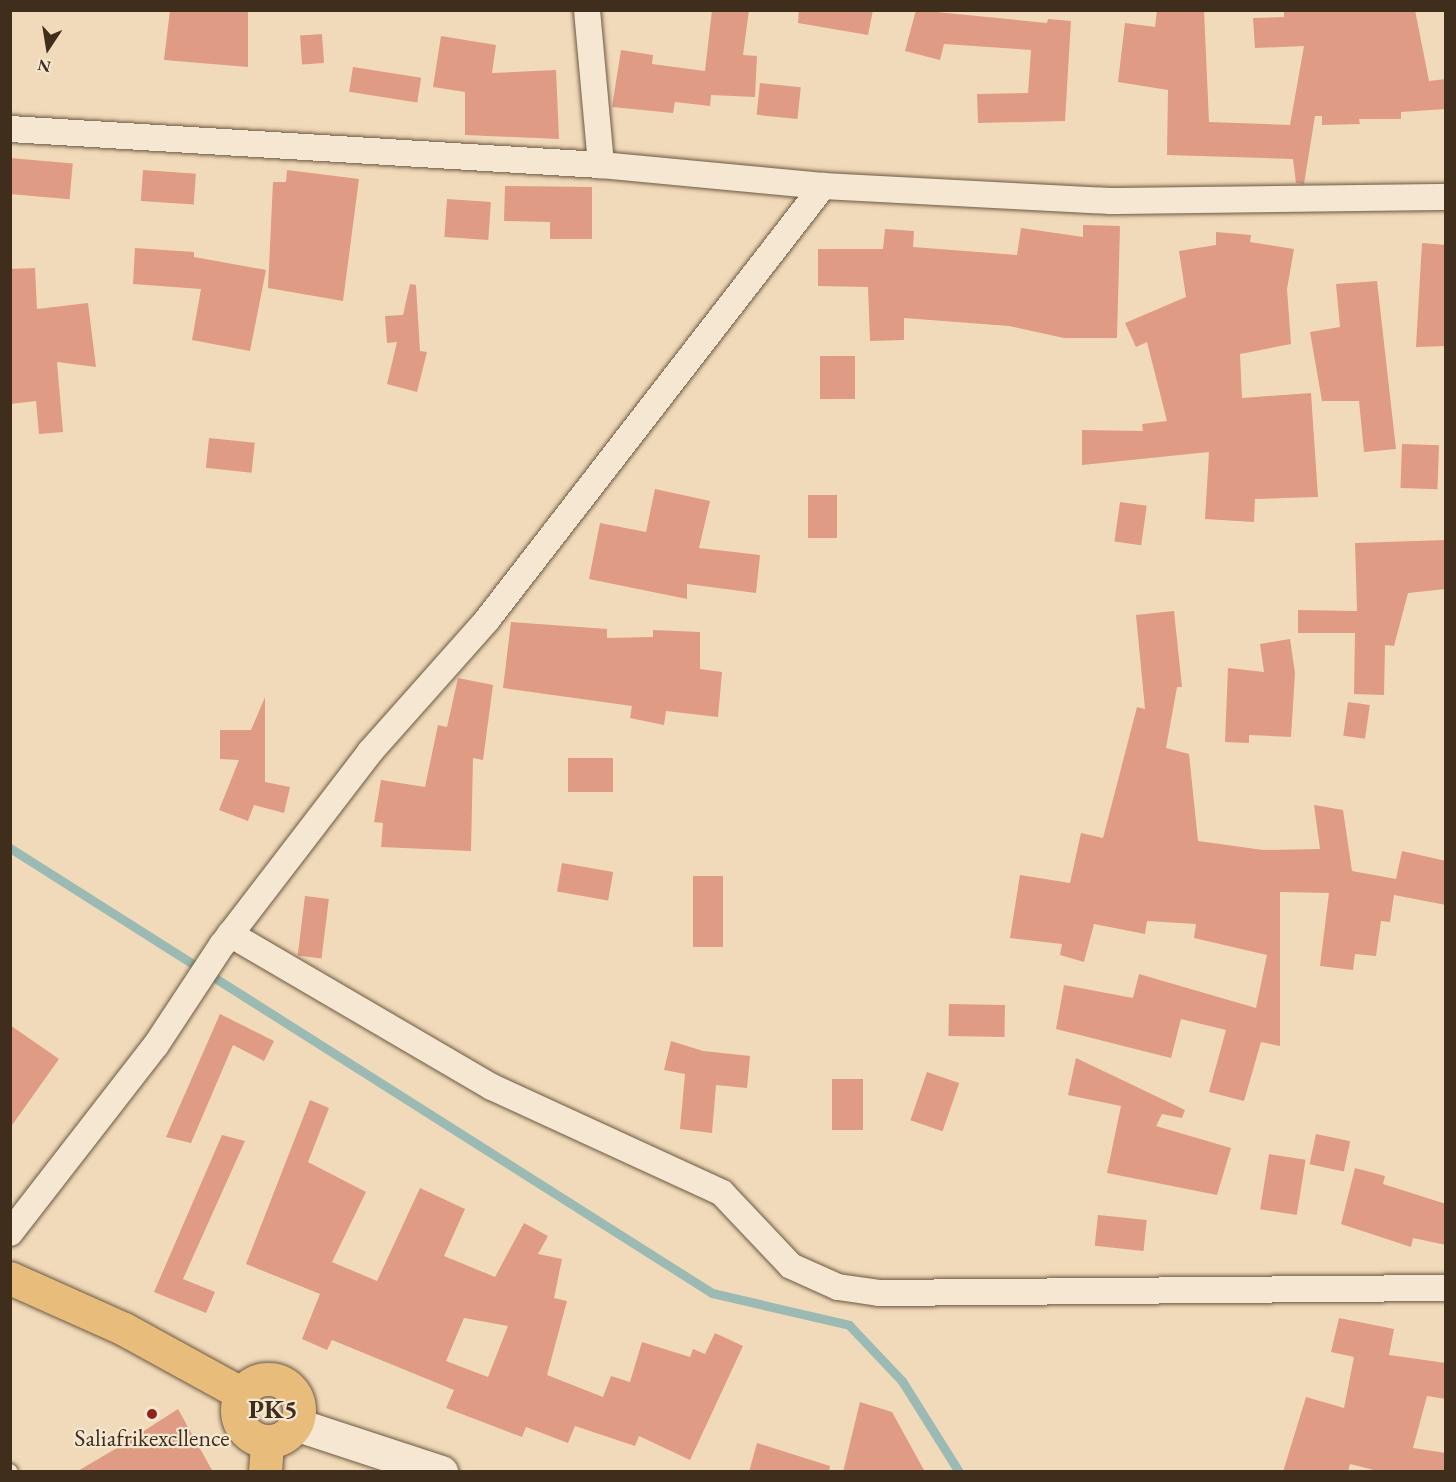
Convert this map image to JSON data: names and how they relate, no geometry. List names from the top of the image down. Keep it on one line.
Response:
{"districts":["PK5"],"places":["Saliafrikexcllence"],"north":"bottom"}
